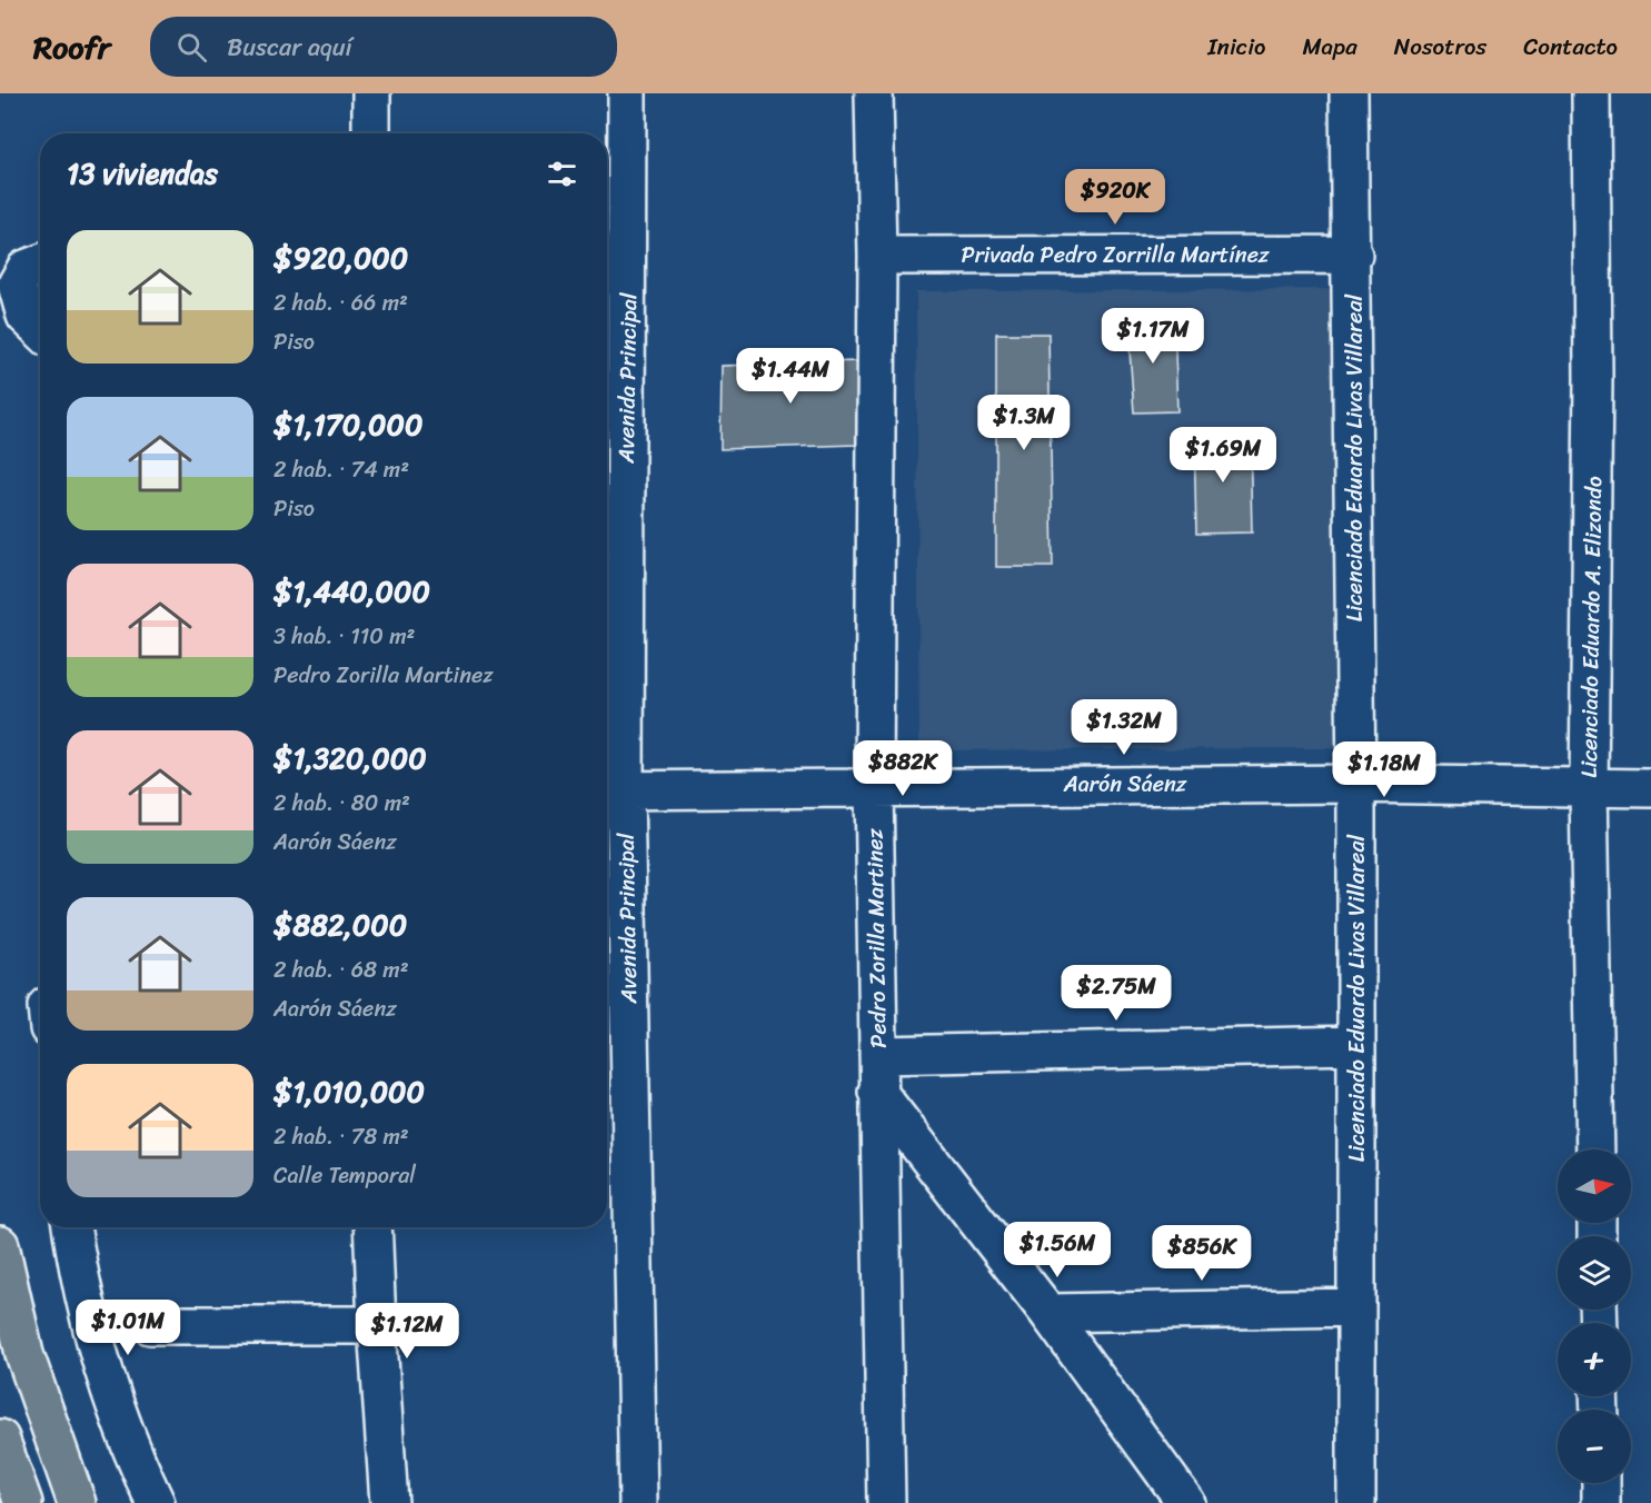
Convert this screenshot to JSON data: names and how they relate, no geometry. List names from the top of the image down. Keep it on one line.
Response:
{"streets":{"street":["Privada Pedro Zorrilla Martínez","Avenida Principal","Licenciado Eduardo Livas Villareal","Licenciado Eduardo A. Elizondo","Aarón Sáenz","Pedro Zorilla Martinez"]},"crossings":[["Privada Pedro Zorrilla Martínez","Licenciado Eduardo Livas Villareal"],["Privada Pedro Zorrilla Martínez","Pedro Zorilla Martinez"],["Avenida Principal","Aarón Sáenz"],["Licenciado Eduardo Livas Villareal","Aarón Sáenz"],["Licenciado Eduardo A. Elizondo","Aarón Sáenz"],["Aarón Sáenz","Pedro Zorilla Martinez"]],"north":"right","page":{"header":"Roofr","search":"Buscar aquí","nav":["Inicio","Mapa","Nosotros","Contacto"],"heading":"13 viviendas","price":["$920K","$1.17M","$1.44M","$1.3M","$1.69M","$1.32M","$882K","$1.18M","$2.75M","$1.56M","$856K","$1.01M","$1.12M"],"list":[{"name":"$920,000","note":"2 hab. · 66 m² · Piso"},{"name":"$1,170,000","note":"2 hab. · 74 m² · Piso"},{"name":"$1,440,000","note":"3 hab. · 110 m² · Pedro Zorilla Martinez"},{"name":"$1,320,000","note":"2 hab. · 80 m² · Aarón Sáenz"},{"name":"$882,000","note":"2 hab. · 68 m² · Aarón Sáenz"},{"name":"$1,010,000","note":"2 hab. · 78 m² · Calle Temporal"}],"map_buttons":["+","−"]}}
